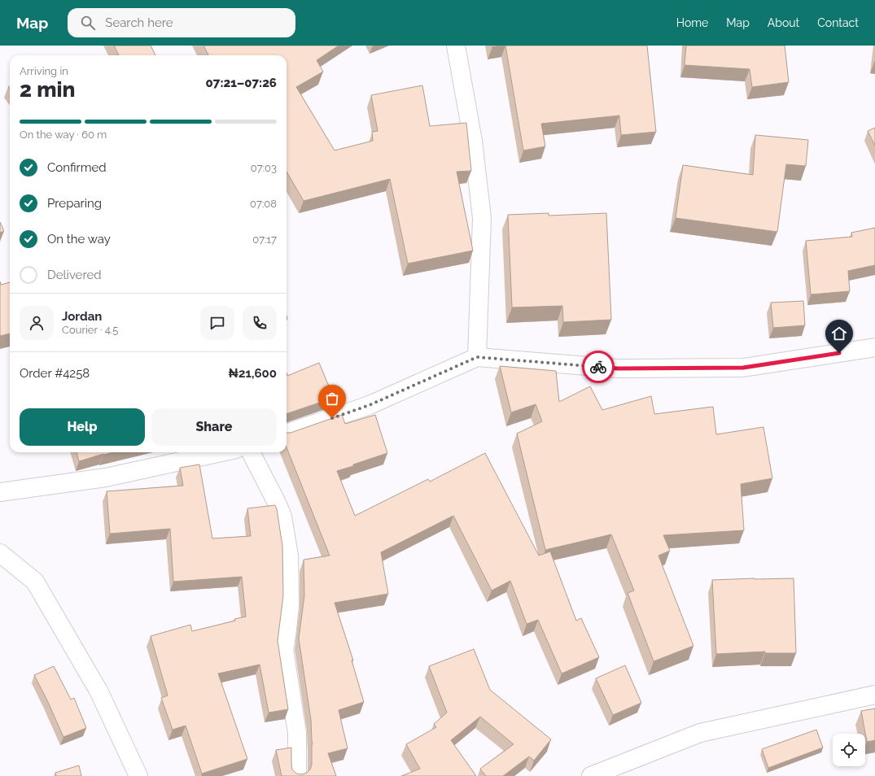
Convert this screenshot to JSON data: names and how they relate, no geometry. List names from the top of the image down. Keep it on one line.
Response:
{"page":{"header":"Map","search":"Search here","nav":["Home","Map","About","Contact"],"heading":["2 min","Arriving in","07:21–07:26"],"panel":["Jordan","Courier · 4.5","Order #4258","₦21,600"],"bar":"On the way · 60 m","list":[["Confirmed","07:03"],["Preparing","07:08"],["On the way","07:17"],"Delivered"],"buttons":["Help","Share"]}}
